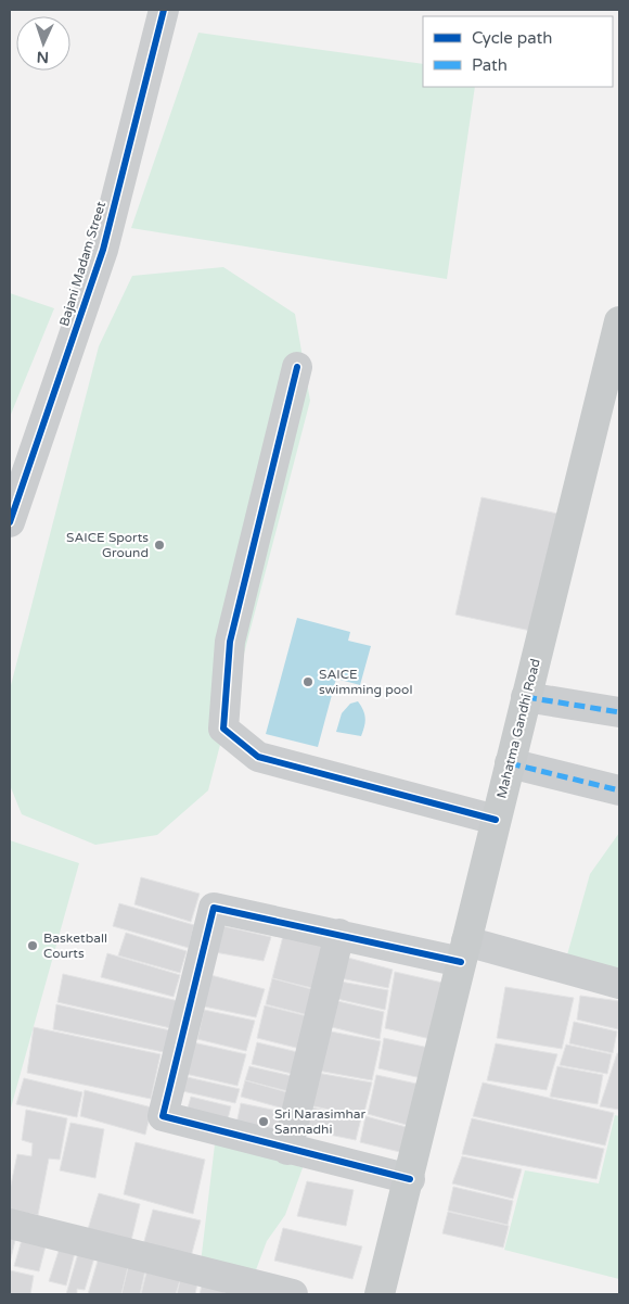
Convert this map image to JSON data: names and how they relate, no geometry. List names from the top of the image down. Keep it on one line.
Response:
{"streets":{"main road":["Mahatma Gandhi Road"],"street":["Bajani Madam Street"]},"places":["SAICE Sports Ground","SAICE swimming pool","Basketball Courts","Sri Narasimhar Sannadhi"],"legend":["Cycle path","Path"],"north":"bottom"}
